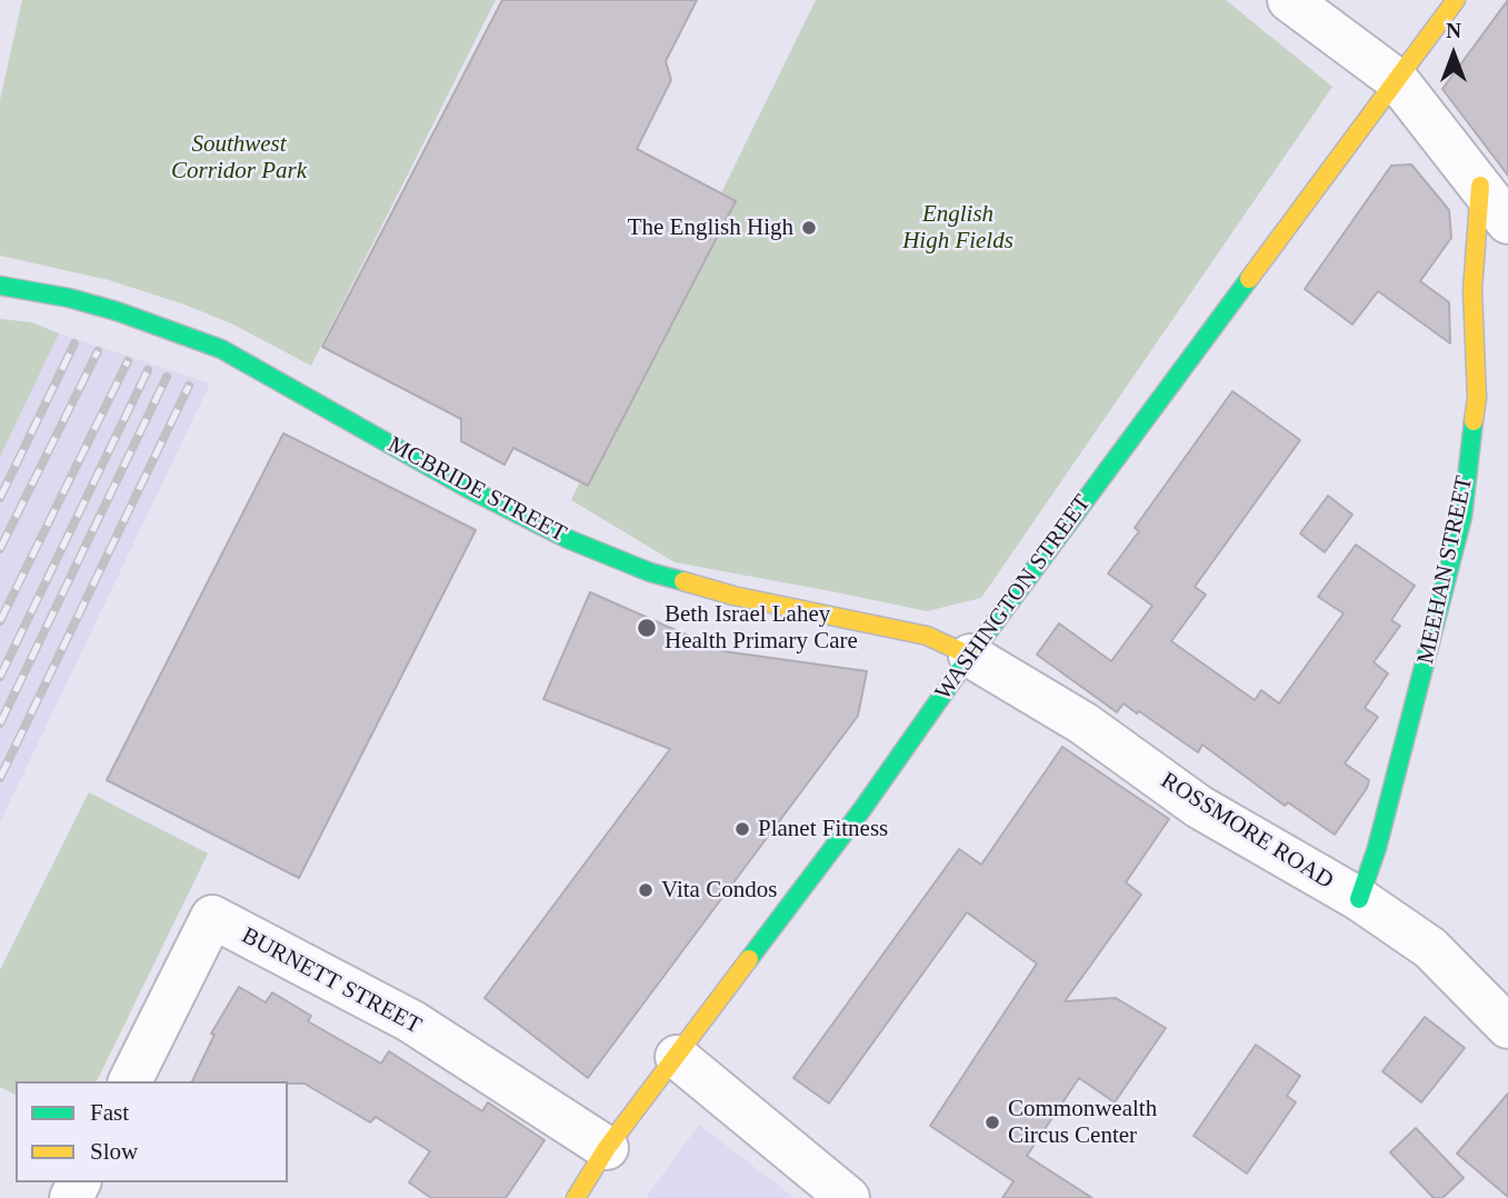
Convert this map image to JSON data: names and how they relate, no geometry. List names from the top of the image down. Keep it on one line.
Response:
{"streets":{"street":["MCBRIDE STREET","MEEHAN STREET","WASHINGTON STREET","ROSSMORE ROAD","BURNETT STREET"]},"crossings":[["MCBRIDE STREET","WASHINGTON STREET"],["MCBRIDE STREET","ROSSMORE ROAD"],["MEEHAN STREET","ROSSMORE ROAD"],["WASHINGTON STREET","ROSSMORE ROAD"],["WASHINGTON STREET","BURNETT STREET"]],"parks":["Southwest Corridor Park","English High Fields"],"places":["The English High","Beth Israel Lahey Health Primary Care","Planet Fitness","Vita Condos","Commonwealth Circus Center"],"legend":["Fast","Slow"],"north":"top"}
